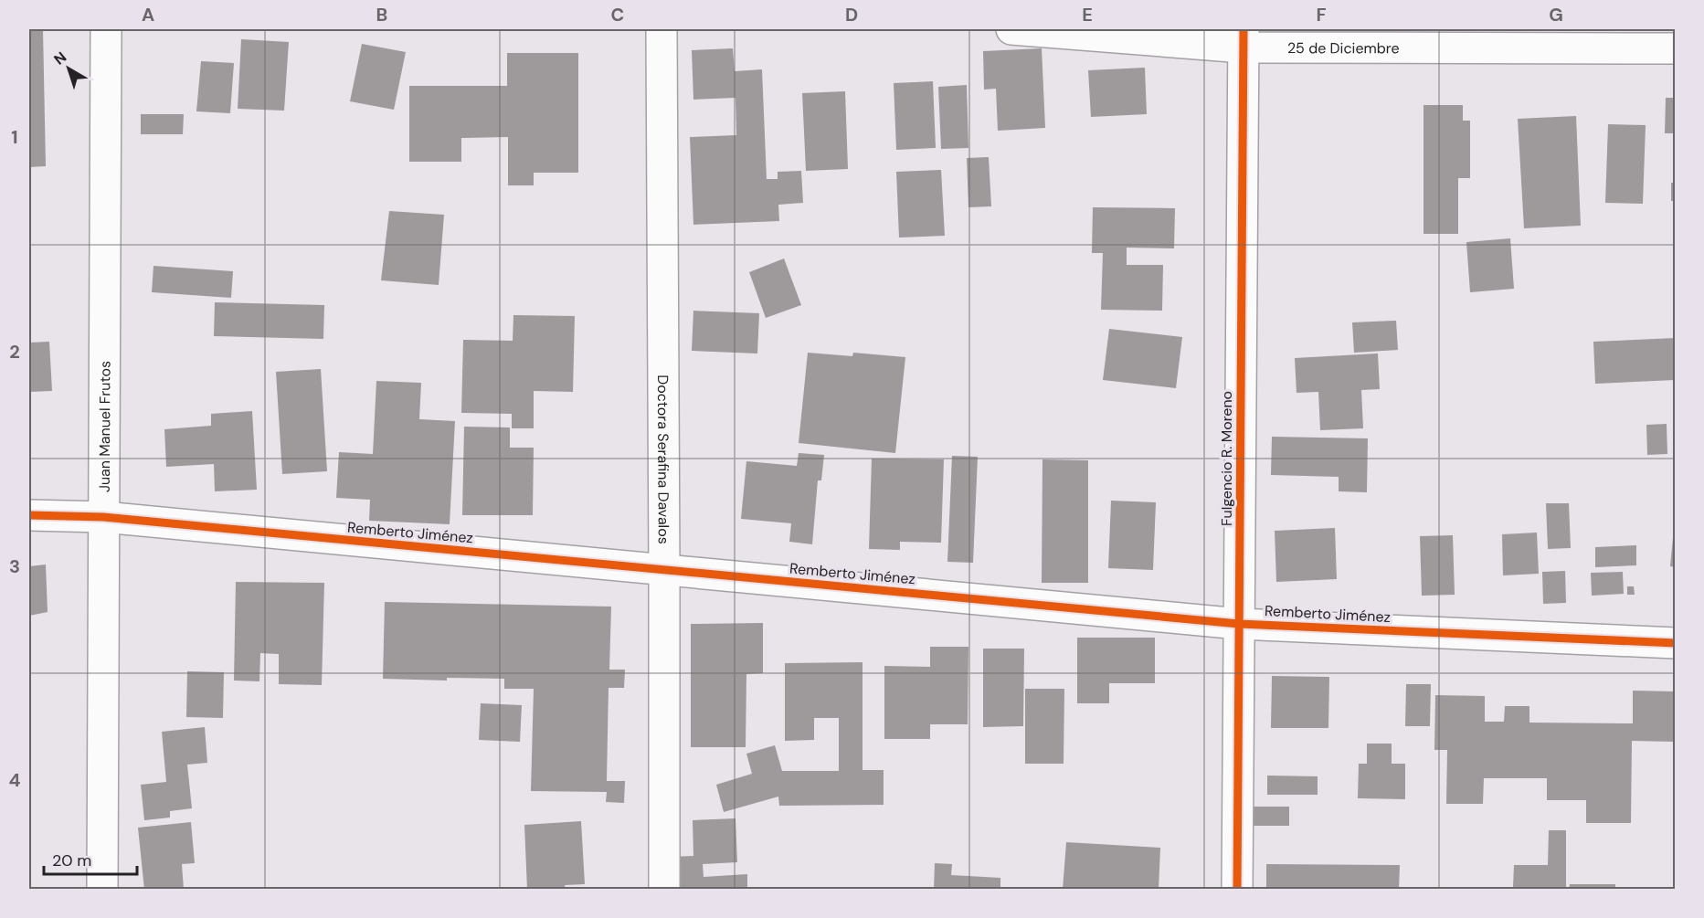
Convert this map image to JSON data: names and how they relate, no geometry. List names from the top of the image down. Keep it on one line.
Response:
{"streets":{"street":["25 de Diciembre","Juan Manuel Frutos","Doctora Serafina Davalos","Fulgencio R. Moreno","Remberto Jiménez"]},"crossings":[["25 de Diciembre","Fulgencio R. Moreno"],["Juan Manuel Frutos","Remberto Jiménez"],["Doctora Serafina Davalos","Remberto Jiménez"],["Fulgencio R. Moreno","Remberto Jiménez"]],"scale_bar":"20 m","north":"top left","grid":{"columns":["A","B","C","D","E","F","G"],"rows":["1","2","3","4"]}}
